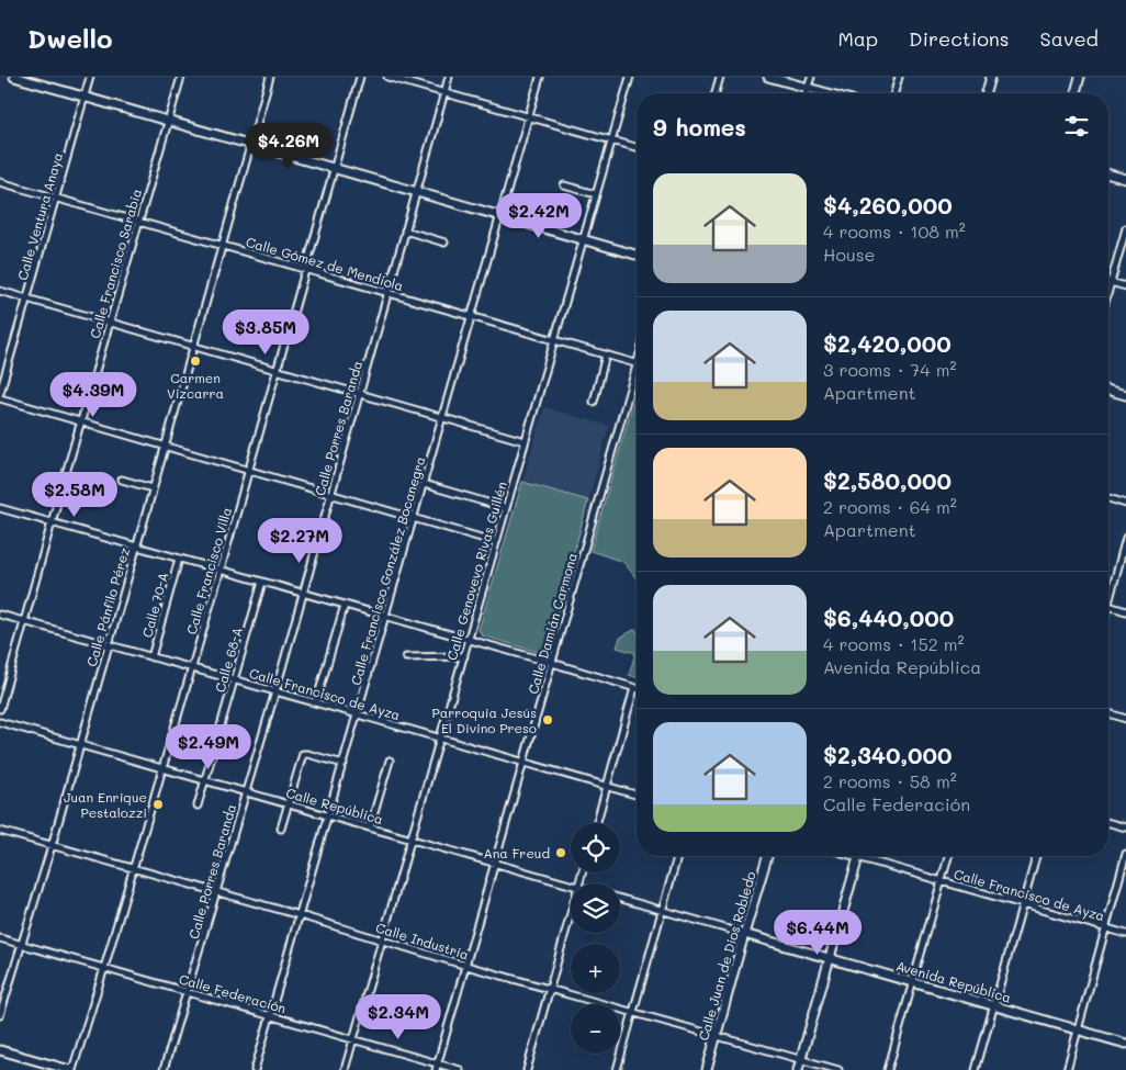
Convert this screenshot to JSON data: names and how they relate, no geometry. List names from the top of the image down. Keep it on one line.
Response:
{"streets":{"street":["Calle Ventura Anaya","Calle Francisco Sarabia","Calle Gómez de Mendiola","Calle Porres Baranda","Calle Francisco Villa","Calle Francisco González Bocanegra","Calle Genovevo Rivas Guillén","Calle 70-A","Calle Pánfilo Pérez","Calle Damián Carmona","Calle 68-A","Calle Francisco de Ayza","Calle República","Calle Industria","Calle Juan de Dios Robledo","Avenida República","Calle Federación"]},"crossings":[["Calle Ventura Anaya","Calle Gómez de Mendiola"],["Calle Francisco Sarabia","Calle Gómez de Mendiola"],["Calle Francisco Sarabia","Calle Francisco de Ayza"],["Calle Gómez de Mendiola","Calle Porres Baranda"],["Calle Gómez de Mendiola","Calle Francisco Villa"],["Calle Gómez de Mendiola","Calle Francisco González Bocanegra"],["Calle Gómez de Mendiola","Calle Genovevo Rivas Guillén"],["Calle Gómez de Mendiola","Calle Pánfilo Pérez"],["Calle Porres Baranda","Calle Francisco de Ayza"],["Calle Porres Baranda","Calle República"],["Calle Porres Baranda","Calle Industria"],["Calle Porres Baranda","Calle Federación"],["Calle Francisco Villa","Calle Francisco de Ayza"],["Calle Francisco Villa","Calle República"],["Calle Francisco Villa","Calle Industria"],["Calle Francisco Villa","Calle Federación"],["Calle Francisco González Bocanegra","Calle Francisco de Ayza"],["Calle Francisco González Bocanegra","Calle República"],["Calle Francisco González Bocanegra","Calle Industria"],["Calle Francisco González Bocanegra","Calle Federación"],["Calle Genovevo Rivas Guillén","Calle Francisco de Ayza"],["Calle Genovevo Rivas Guillén","Calle República"],["Calle Genovevo Rivas Guillén","Calle Industria"],["Calle Genovevo Rivas Guillén","Calle Federación"],["Calle 70-A","Calle Francisco de Ayza"],["Calle Pánfilo Pérez","Calle Francisco de Ayza"],["Calle Pánfilo Pérez","Calle República"],["Calle Pánfilo Pérez","Calle Industria"],["Calle Pánfilo Pérez","Calle Federación"],["Calle Damián Carmona","Calle Francisco de Ayza"],["Calle Damián Carmona","Calle República"],["Calle Damián Carmona","Calle Industria"],["Calle Damián Carmona","Calle Federación"],["Calle 68-A","Calle Francisco de Ayza"],["Calle 68-A","Calle República"],["Calle Industria","Calle Juan de Dios Robledo"],["Calle Juan de Dios Robledo","Avenida República"]],"places":["Carmen Vizcarra","Parroquia Jesús El Divino Preso","Juan Enrique Pestalozzi","Ana Freud"],"page":{"header":"Dwello","nav":["Map","Directions","Saved"],"heading":"9 homes","price":["$4.26M","$2.42M","$3.85M","$4.39M","$2.58M","$2.27M","$2.49M","$6.44M","$2.34M"],"list":[{"name":"$4,260,000","note":"4 rooms · 108 m² · House"},{"name":"$2,420,000","note":"3 rooms · 74 m² · Apartment"},{"name":"$2,580,000","note":"2 rooms · 64 m² · Apartment"},{"name":"$6,440,000","note":"4 rooms · 152 m² · Avenida República"},{"name":"$2,340,000","note":"2 rooms · 58 m² · Calle Federación"}],"map_buttons":["+","−"]}}
